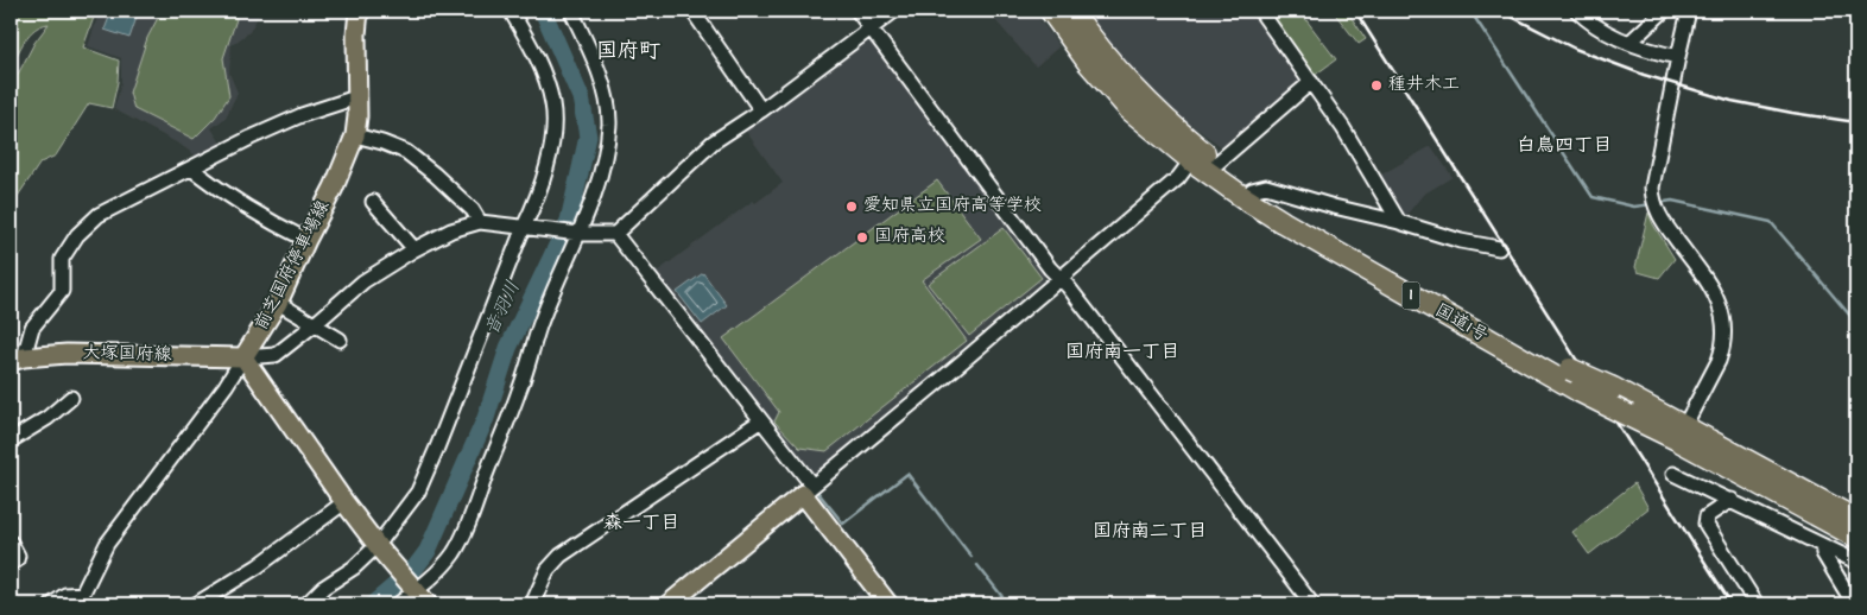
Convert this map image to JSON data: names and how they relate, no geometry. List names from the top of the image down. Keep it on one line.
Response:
{"streets":{"highway":["1","国道1号"],"main road":["前芝国府停車場線","大塚国府線"]},"crossings":[["前芝国府停車場線","大塚国府線"]],"districts":["国府町","白鳥四丁目","国府南一丁目","森一丁目","国府南二丁目"],"water":["音羽川"],"places":["種井木工","愛知県立国府高等学校","国府高校"]}
